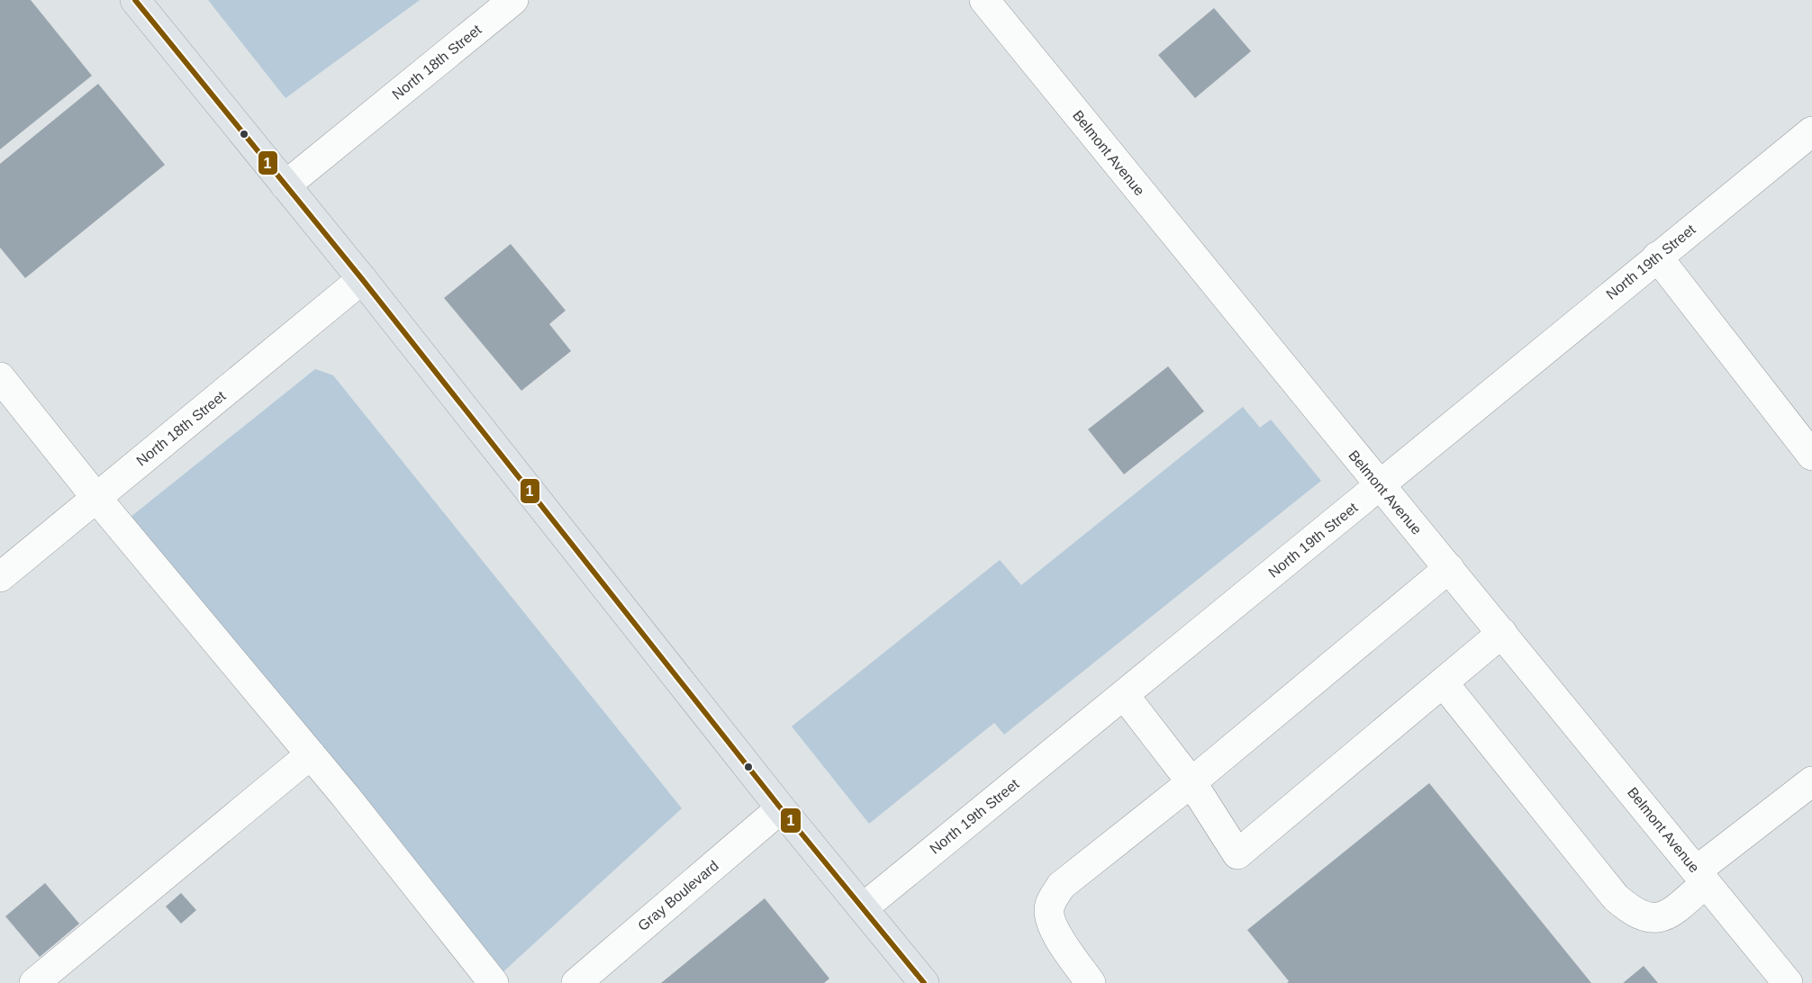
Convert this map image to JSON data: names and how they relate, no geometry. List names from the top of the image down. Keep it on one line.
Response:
{"streets":{"street":["North 18th Street","Belmont Avenue","North 19th Street","Gray Boulevard"]},"crossings":[["Belmont Avenue","North 19th Street"]],"lines":["transit line 1"]}
